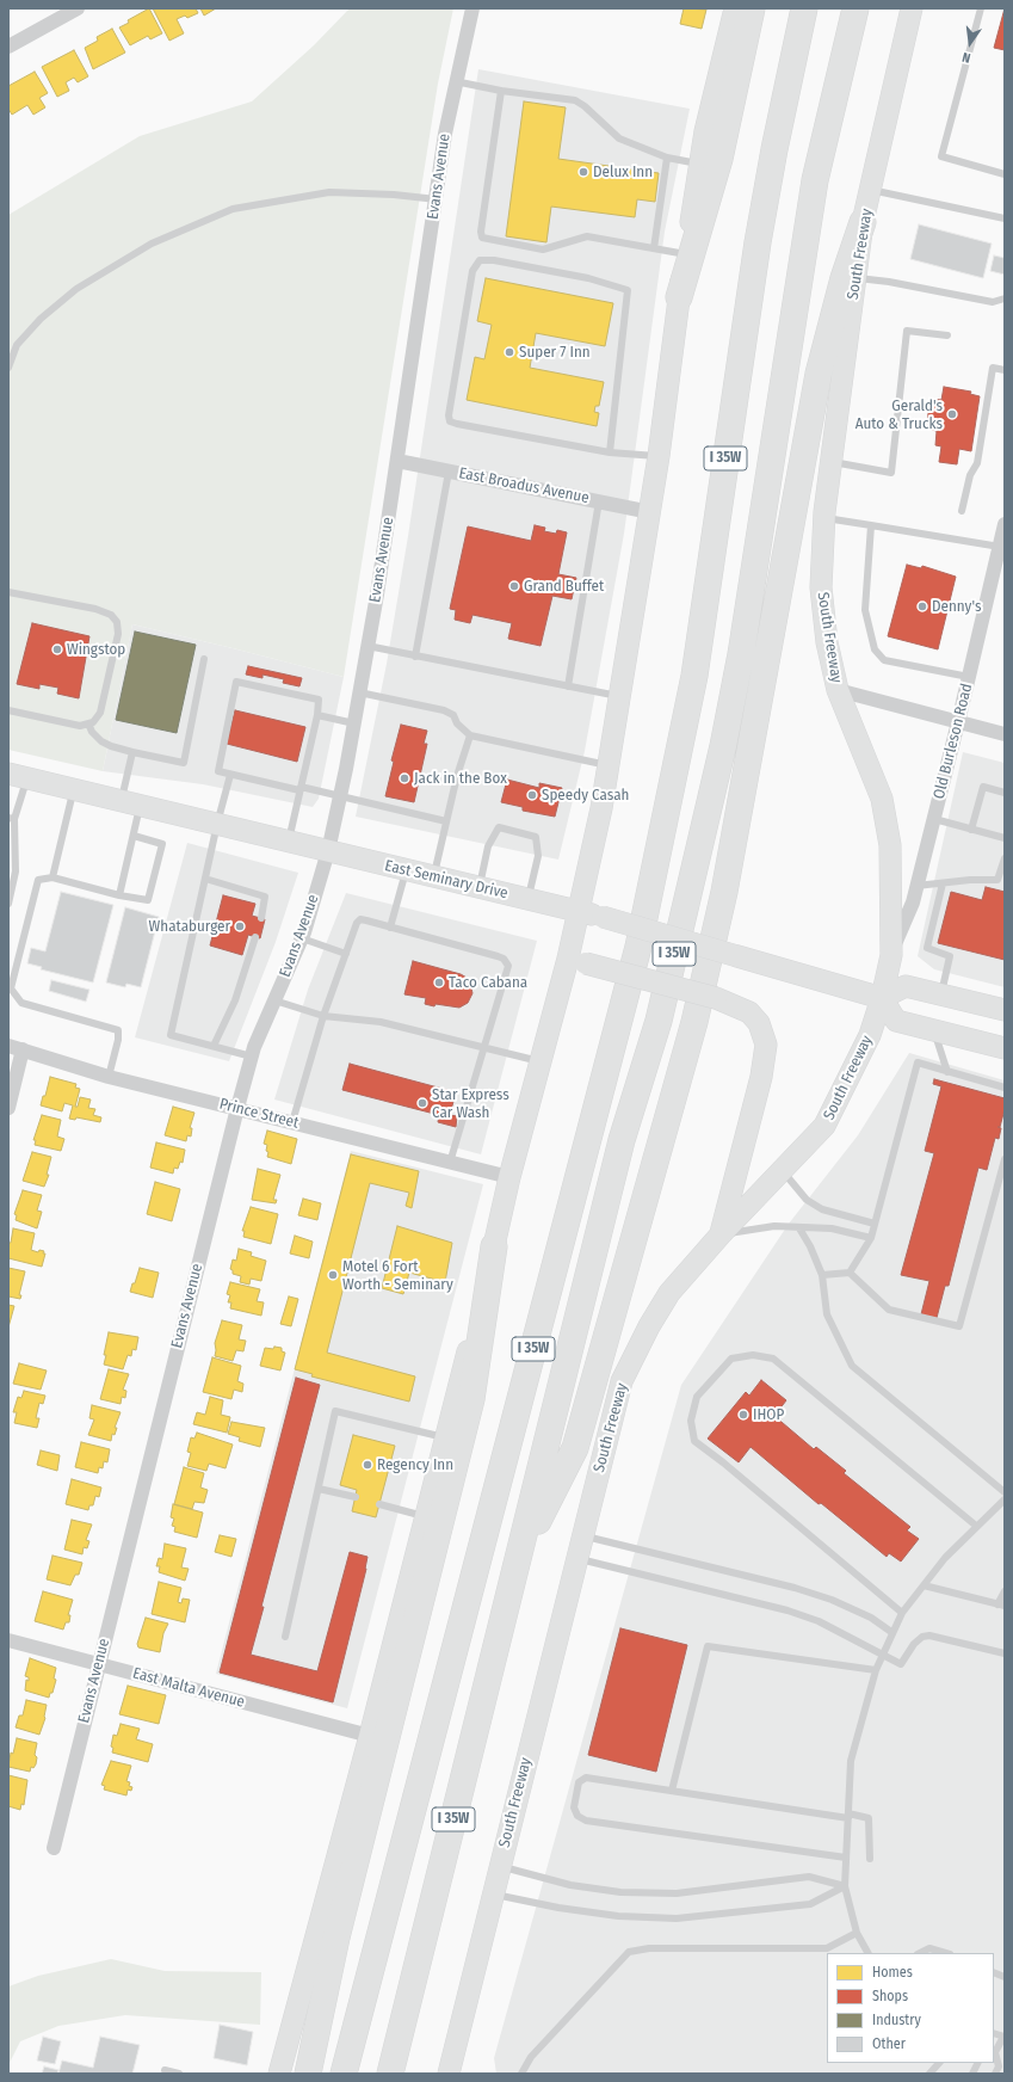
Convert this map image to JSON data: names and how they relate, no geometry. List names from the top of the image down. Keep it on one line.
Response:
{"streets":{"highway":["I 35W"],"main road":["South Freeway","East Seminary Drive"],"street":["Evans Avenue","East Broadus Avenue","Old Burleson Road","Prince Street","East Malta Avenue"]},"crossings":[["Evans Avenue","East Broadus Avenue"],["Evans Avenue","East Seminary Drive"],["Evans Avenue","Prince Street"],["Evans Avenue","East Malta Avenue"],["South Freeway","Old Burleson Road"],["South Freeway","East Seminary Drive"]],"places":["Delux Inn","Super 7 Inn","Gerald's Auto & Trucks","Grand Buffet","Denny's","Wingstop","Jack in the Box","Speedy Casah","Whataburger","Taco Cabana","Star Express Car Wash","Motel 6 Fort Worth - Seminary","IHOP","Regency Inn"],"legend":["Homes","Shops","Industry","Other"],"north":"bottom"}
